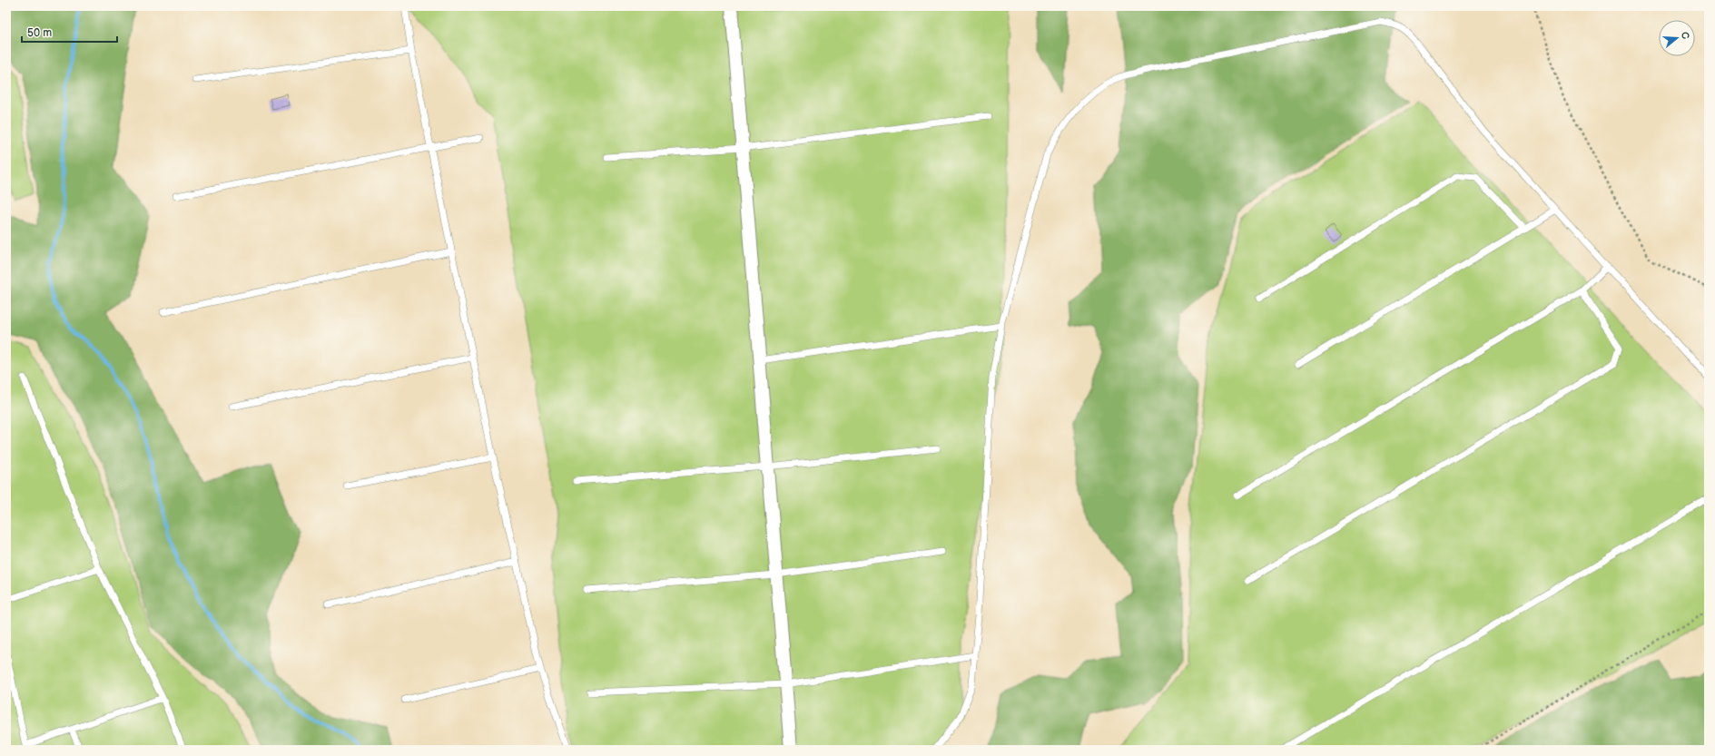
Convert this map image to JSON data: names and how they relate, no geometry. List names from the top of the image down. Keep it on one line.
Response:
{"scale_bar":"50 m","north":"right"}
